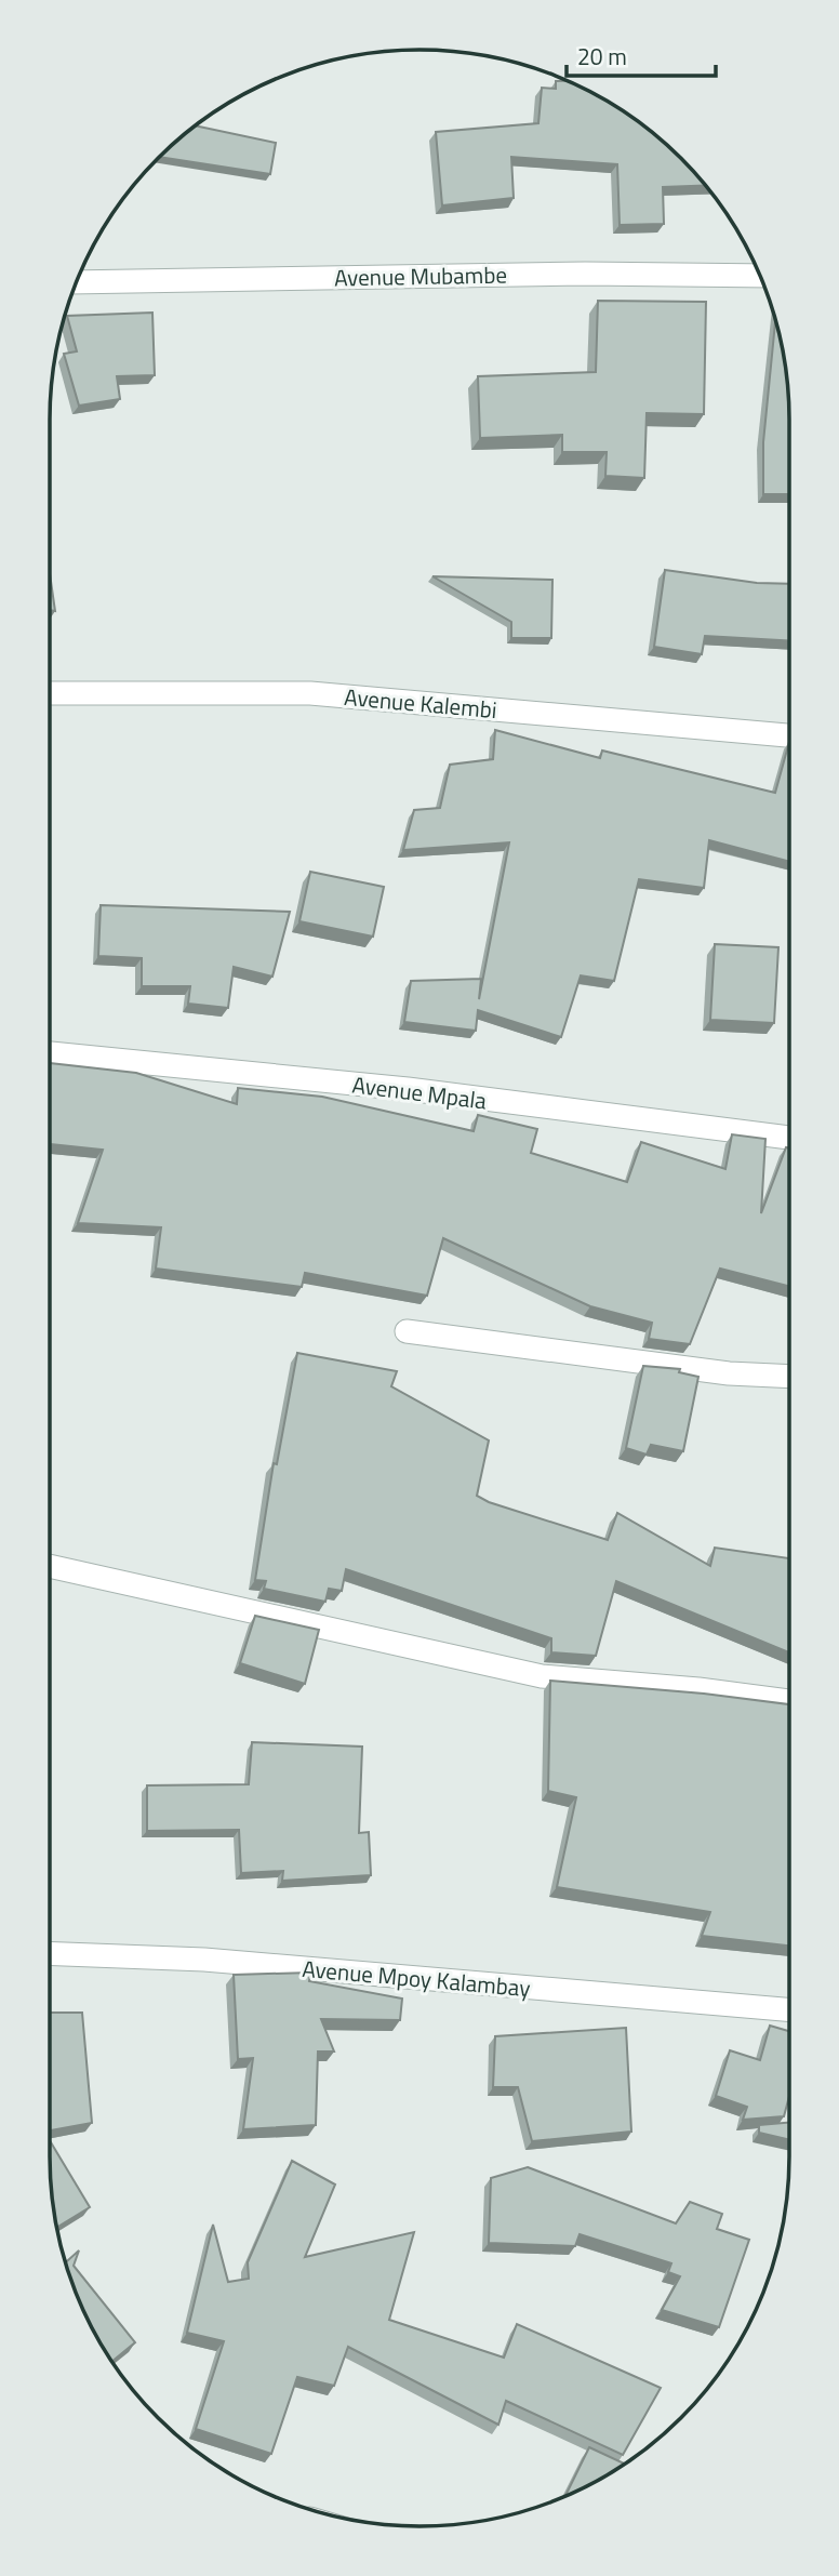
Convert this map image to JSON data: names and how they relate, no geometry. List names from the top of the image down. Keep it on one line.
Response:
{"streets":{"street":["Avenue Mubambe","Avenue Kalembi","Avenue Mpala","Avenue Mpoy Kalambay"]},"scale_bar":"20 m"}
